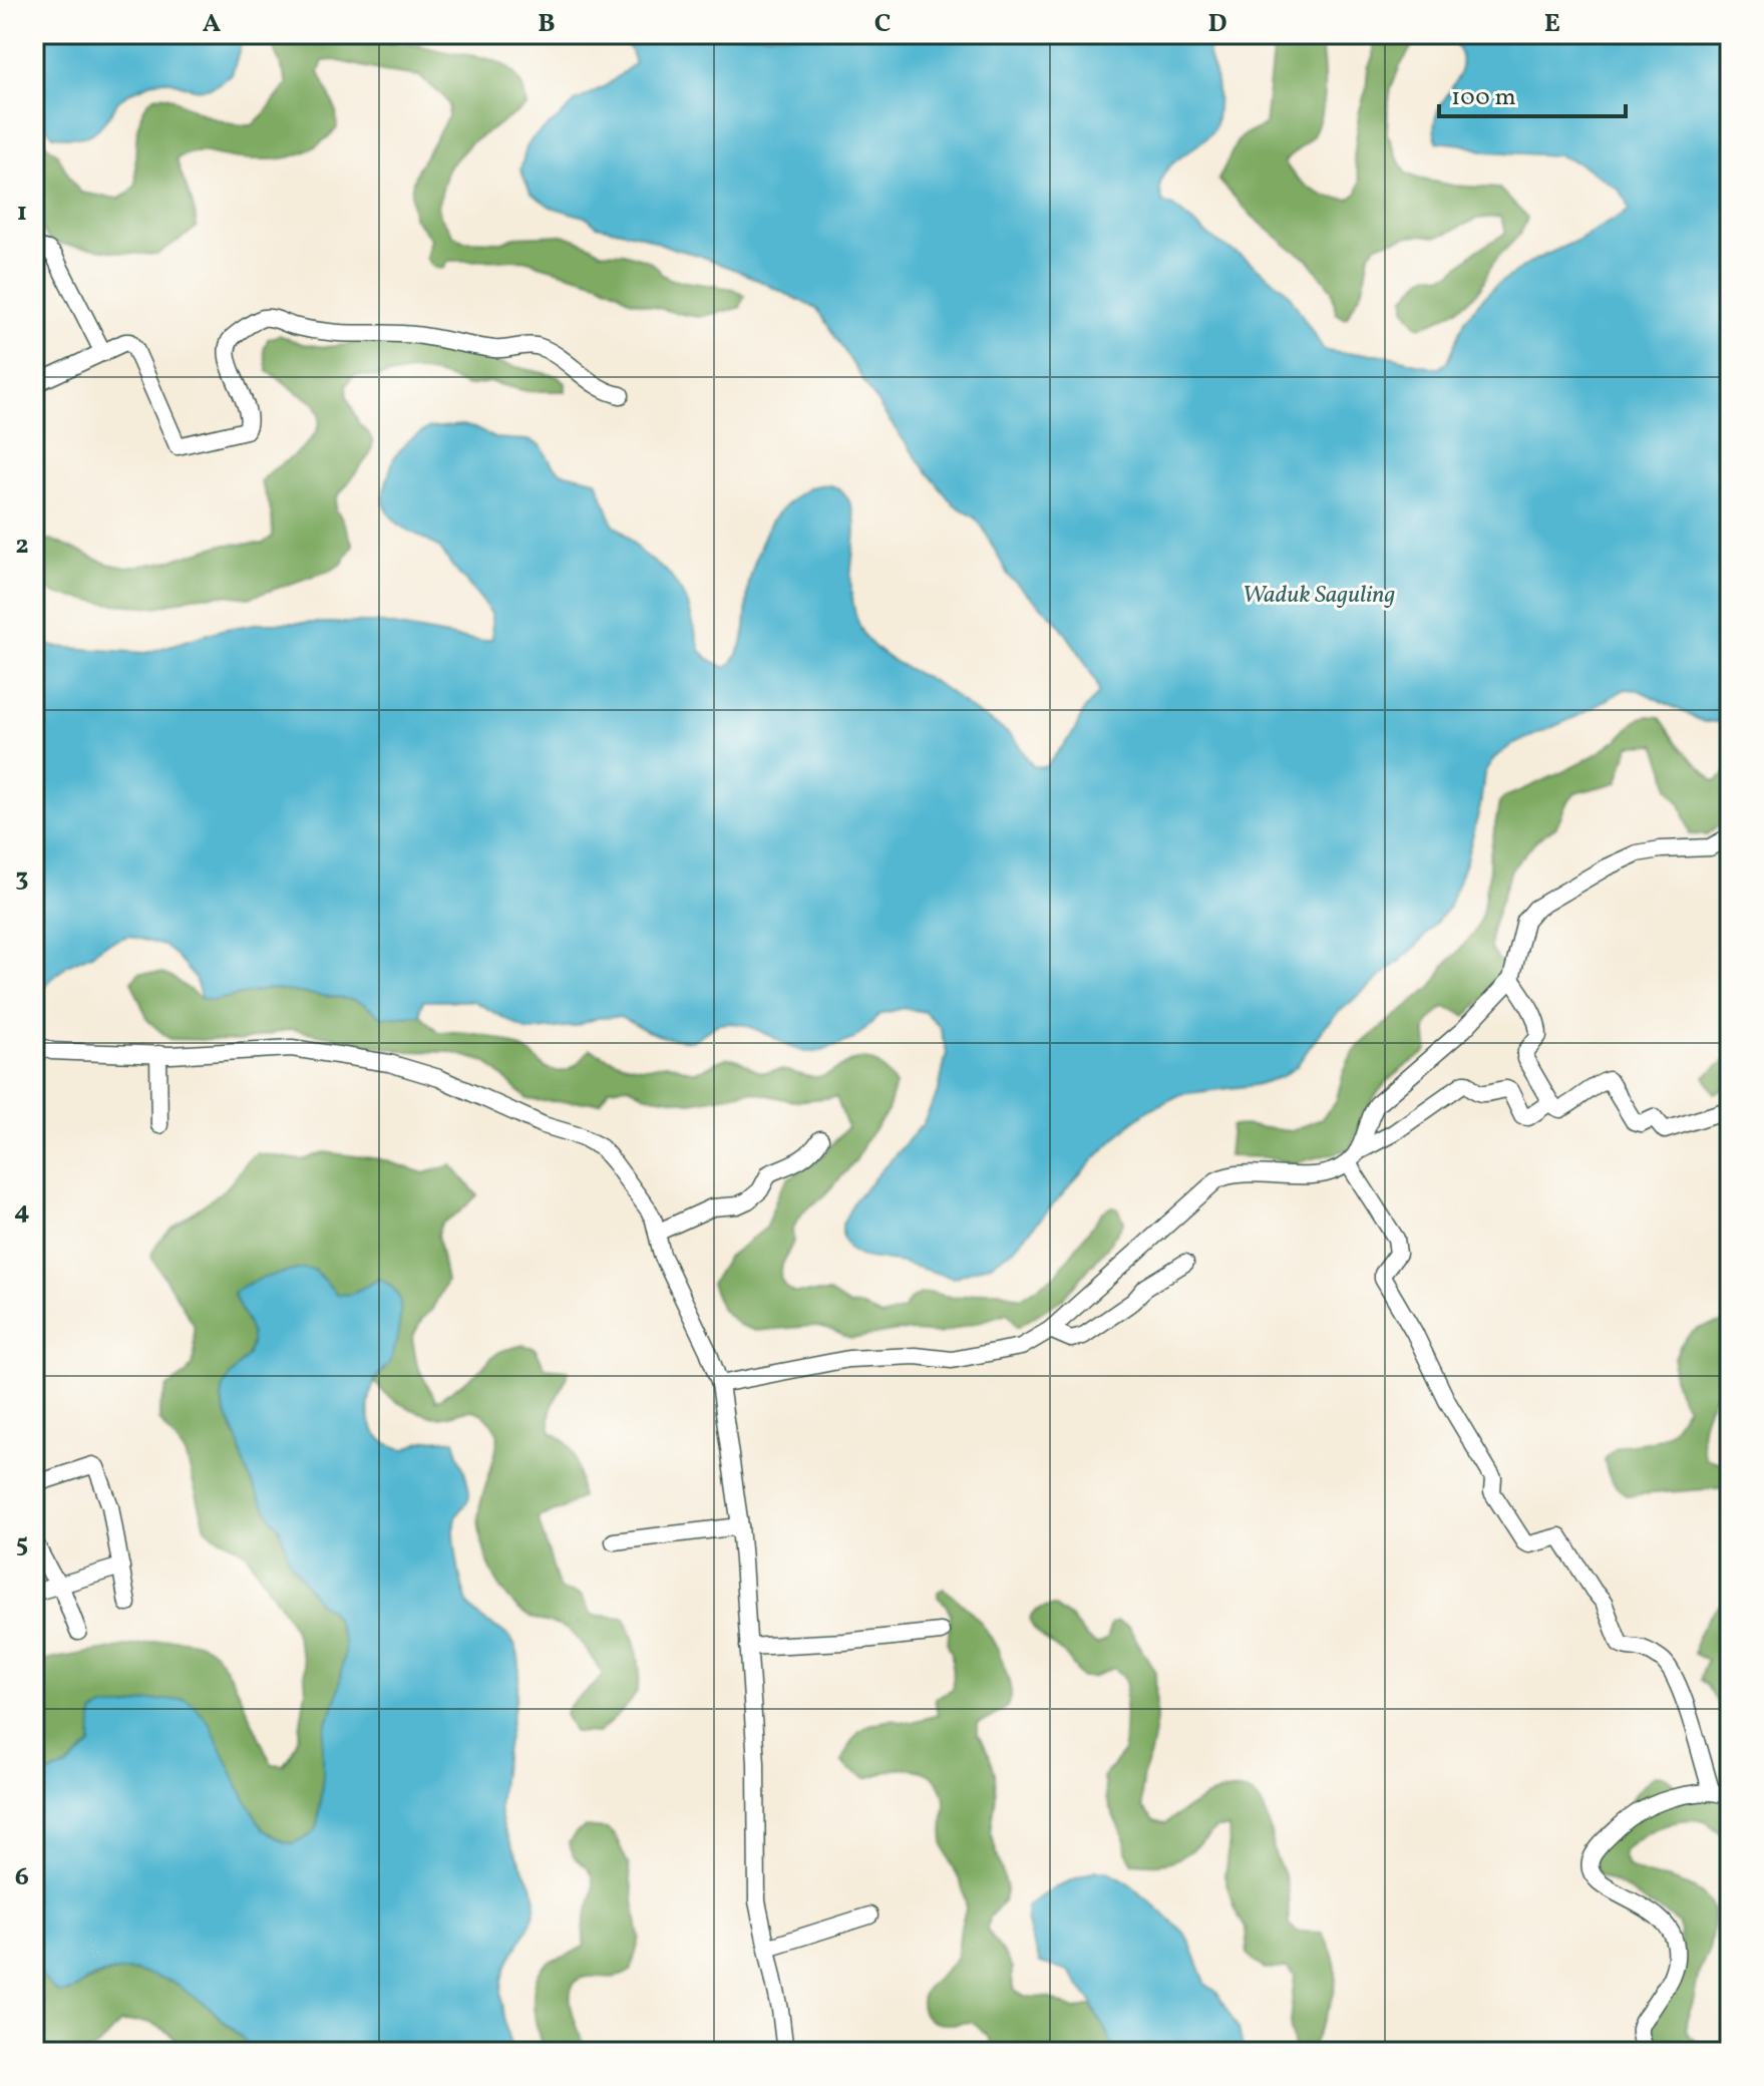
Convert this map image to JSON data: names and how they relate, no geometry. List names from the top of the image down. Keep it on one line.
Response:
{"water":["Waduk Saguling"],"scale_bar":"100 m","grid":{"columns":["A","B","C","D","E"],"rows":["1","2","3","4","5","6"]}}
